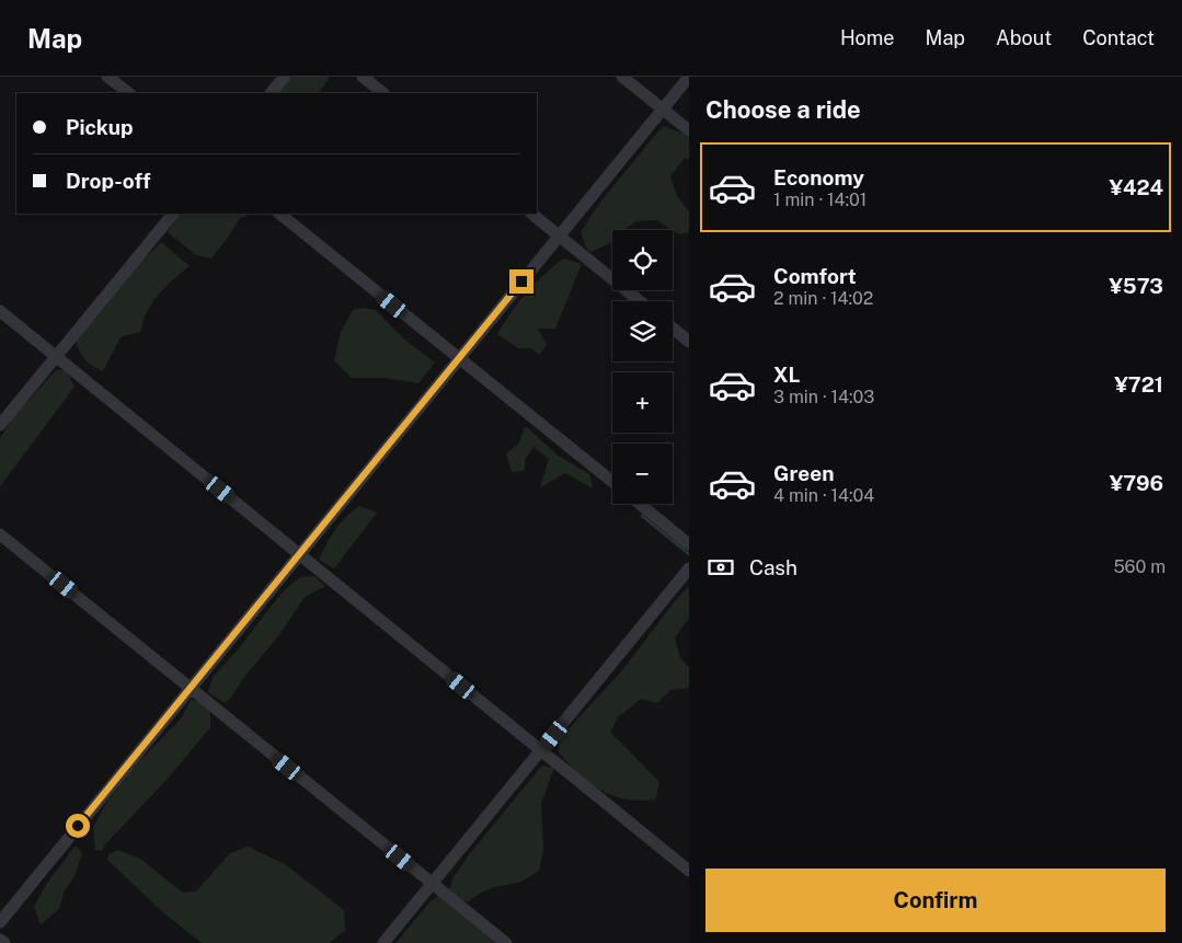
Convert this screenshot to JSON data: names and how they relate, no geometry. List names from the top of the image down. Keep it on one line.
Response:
{"page":{"header":"Map","nav":["Home","Map","About","Contact"],"heading":"Choose a ride","banner":["Pickup","Drop-off"],"list":[{"name":"Economy","note":"1 min · 14:01","value":"¥424"},{"name":"Comfort","note":"2 min · 14:02","value":"¥573"},{"name":"XL","note":"3 min · 14:03","value":"¥721"},{"name":"Green","note":"4 min · 14:04","value":"¥796"}],"map_buttons":["+","−"],"pay":["Cash","560 m"],"buttons":"Confirm"}}
